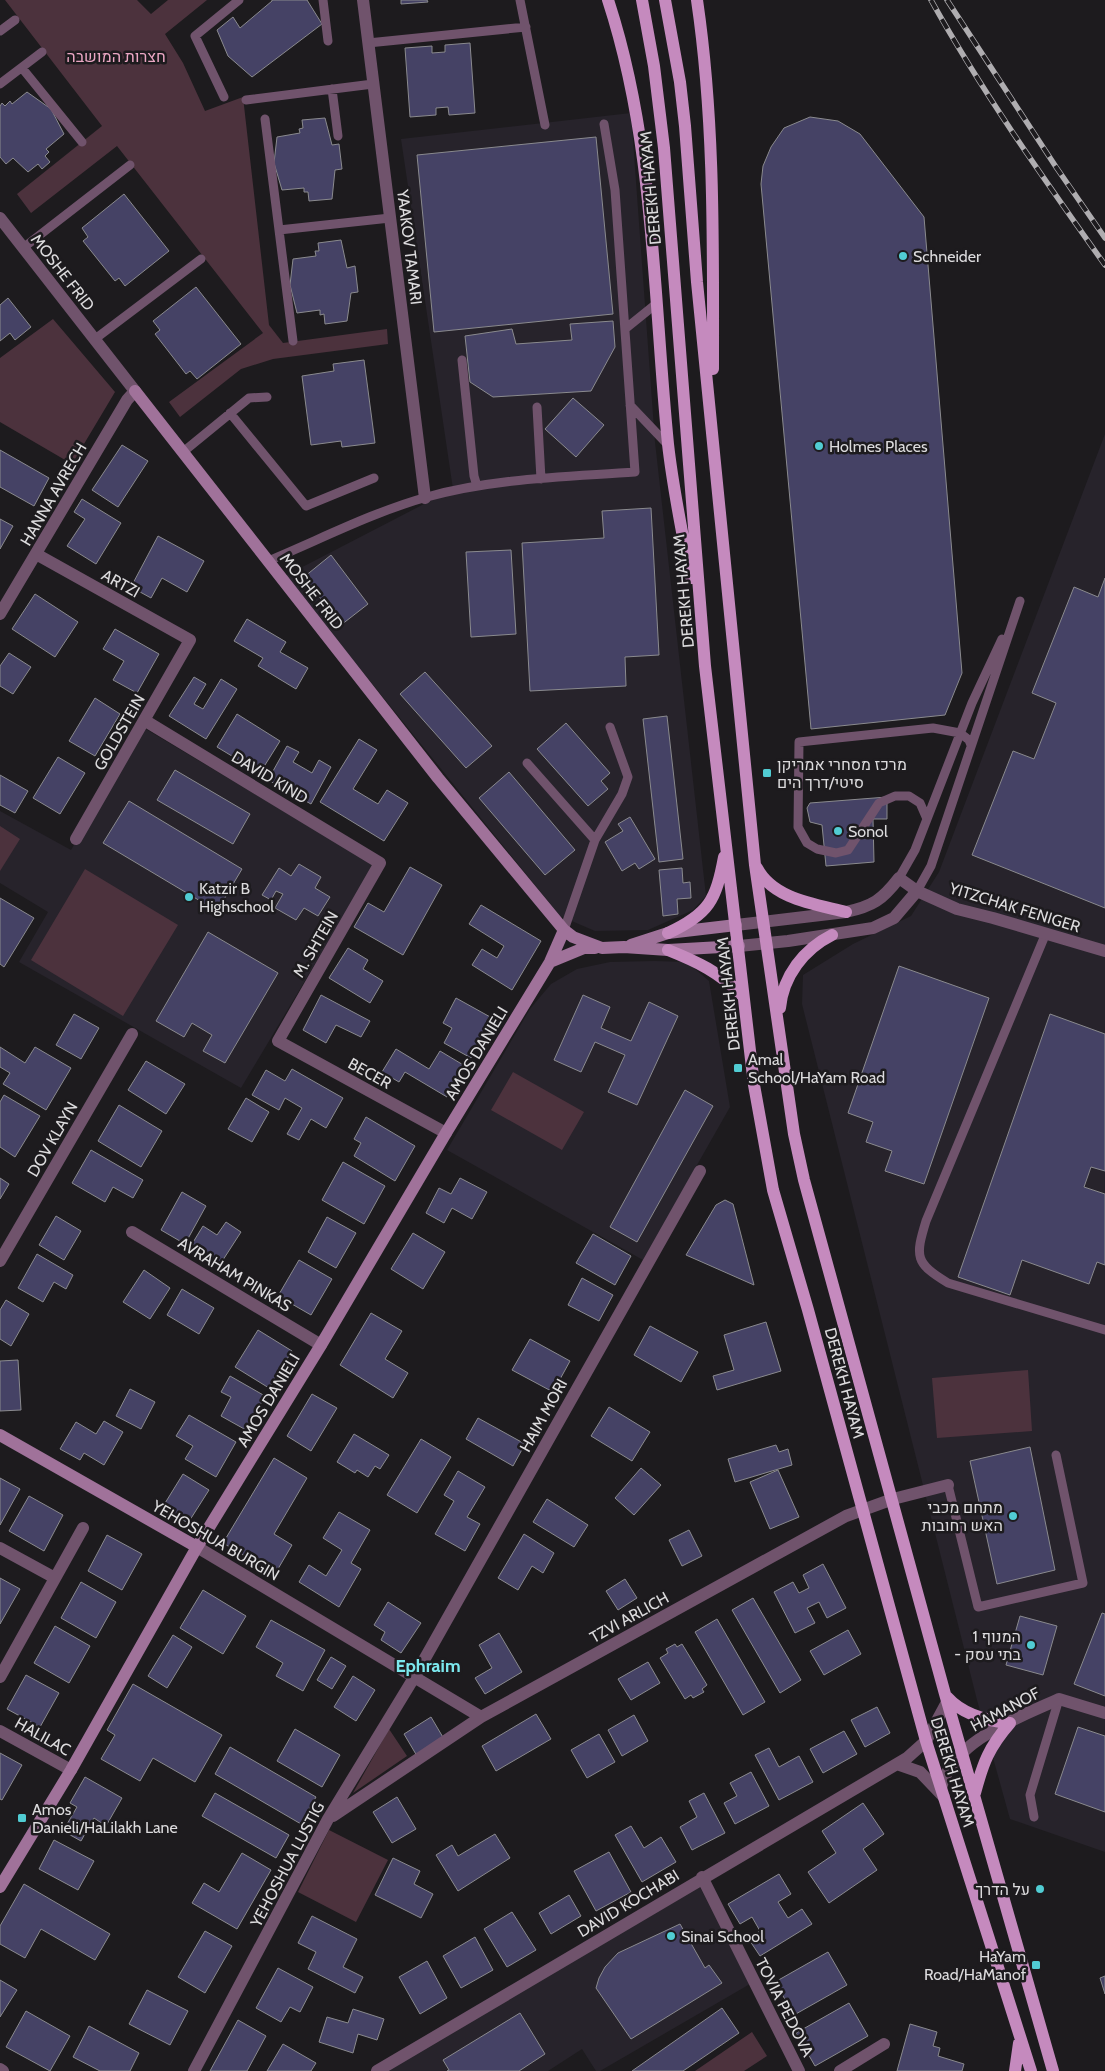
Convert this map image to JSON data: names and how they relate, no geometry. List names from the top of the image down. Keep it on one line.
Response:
{"streets":{"main road":["DEREKH HAYAM"],"street":["YAAKOV TAMARI","MOSHE FRID","HANNA AVRECH","ARTZI","GOLDSTEIN","DAVID KIND","YITZCHAK FENIGER","M. SHTEIN","AMOS DANIELI","BECER","DOV KLAYN","AVRAHAM PINKAS","HAIM MORI","YEHOSHUA BURGIN","TZVI ARLICH","HAMANOF","HALILAC","YEHOSHUA LUSTIG","DAVID KOCHABI","TOVIA PEDOVA"]},"crossings":[["DEREKH HAYAM","MOSHE FRID"],["DEREKH HAYAM","TZVI ARLICH"],["DEREKH HAYAM","HAMANOF"],["DEREKH HAYAM","DAVID KOCHABI"],["MOSHE FRID","HANNA AVRECH"],["MOSHE FRID","AMOS DANIELI"],["HANNA AVRECH","ARTZI"],["ARTZI","GOLDSTEIN"],["GOLDSTEIN","DAVID KIND"],["DAVID KIND","M. SHTEIN"],["M. SHTEIN","BECER"],["AMOS DANIELI","BECER"],["AMOS DANIELI","AVRAHAM PINKAS"],["AMOS DANIELI","YEHOSHUA BURGIN"],["AMOS DANIELI","HALILAC"],["HAIM MORI","YEHOSHUA BURGIN"],["HAIM MORI","YEHOSHUA LUSTIG"],["YEHOSHUA BURGIN","YEHOSHUA LUSTIG"],["TZVI ARLICH","YEHOSHUA LUSTIG"],["DAVID KOCHABI","TOVIA PEDOVA"]],"districts":["Ephraim"],"parks":["חצרות המושבה"],"places":{"other":["Schneider","Holmes Places","Sonol","Katzir B Highschool","מתחם מכבי האש רחובות","המנוף 1 - בתי עסק","על הדרך","Sinai School"],"transit":["מרכז מסחרי אמריקן סיטי/דרך הים","Amal School/HaYam Road","Amos Danieli/HaLilakh Lane","HaYam Road/HaManof"]}}
